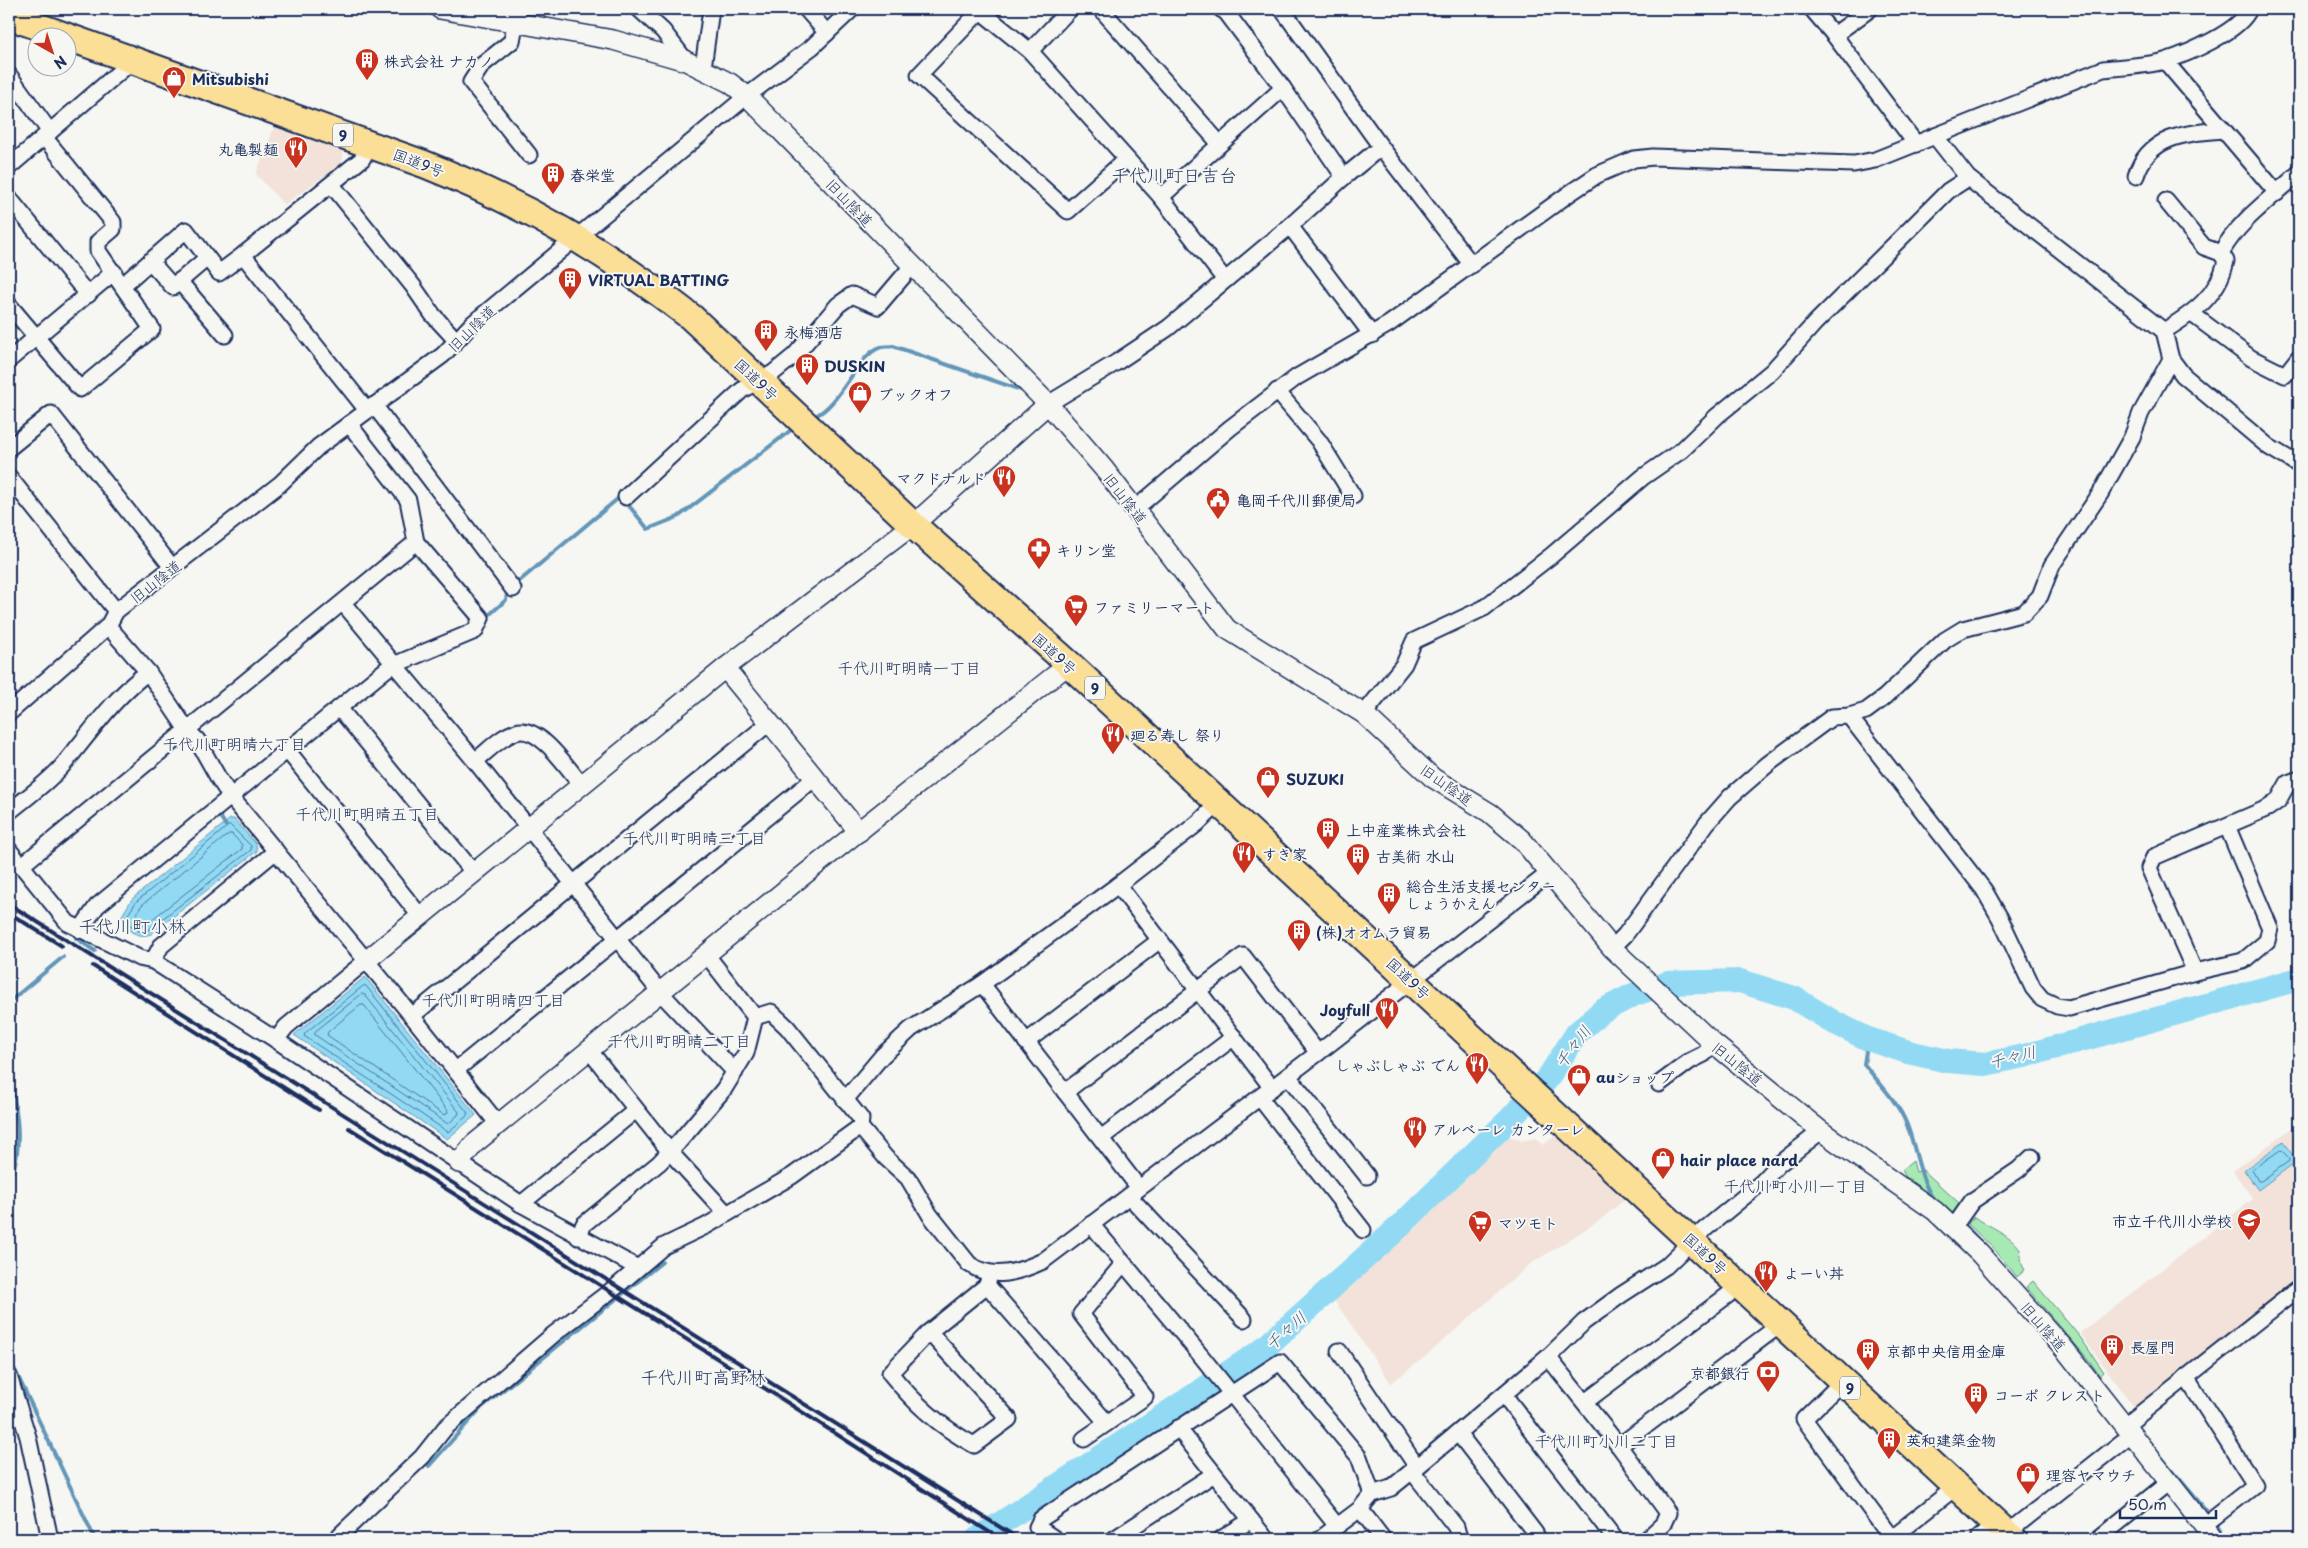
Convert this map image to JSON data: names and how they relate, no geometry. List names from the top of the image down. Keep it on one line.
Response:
{"streets":{"highway":["9","国道9号"],"street":["旧山陰道"]},"crossings":[["国道9号","旧山陰道"]],"districts":["千代川町日吉台","千代川町明晴一丁目","千代川町明晴六丁目","千代川町明晴五丁目","千代川町明晴三丁目","千代川町小林","千代川町明晴四丁目","千代川町明晴二丁目","千代川町小川一丁目","千代川町高野林","千代川町小川二丁目"],"water":["千々川"],"places":{"building":["株式会社 ナカノ","春栄堂","VIRTUAL BATTING","永梅酒店","DUSKIN","上中産業株式会社","古美術 水山","総合生活支援センター しょうかえん","(株)オオムラ貿易","長屋門","京都中央信用金庫","コーポ クレスト","英和建築金物"],"shop":["Mitsubishi","ブックオフ","SUZUKI","auショップ","hair place nard","理容ヤマウチ"],"restaurant":["丸亀製麺","マクドナルド","廻る寿し 祭り","すき家","Joyfull","しゃぶしゃぶ でん","アルベーレ カンターレ","よーい丼"],"public building":["亀岡千代川郵便局"],"pharmacy":["キリン堂"],"supermarket":["ファミリーマート","マツモト"],"school or university":["市立千代川小学校"],"bank":["京都銀行"]},"scale_bar":"50 m","north":"bottom right"}
